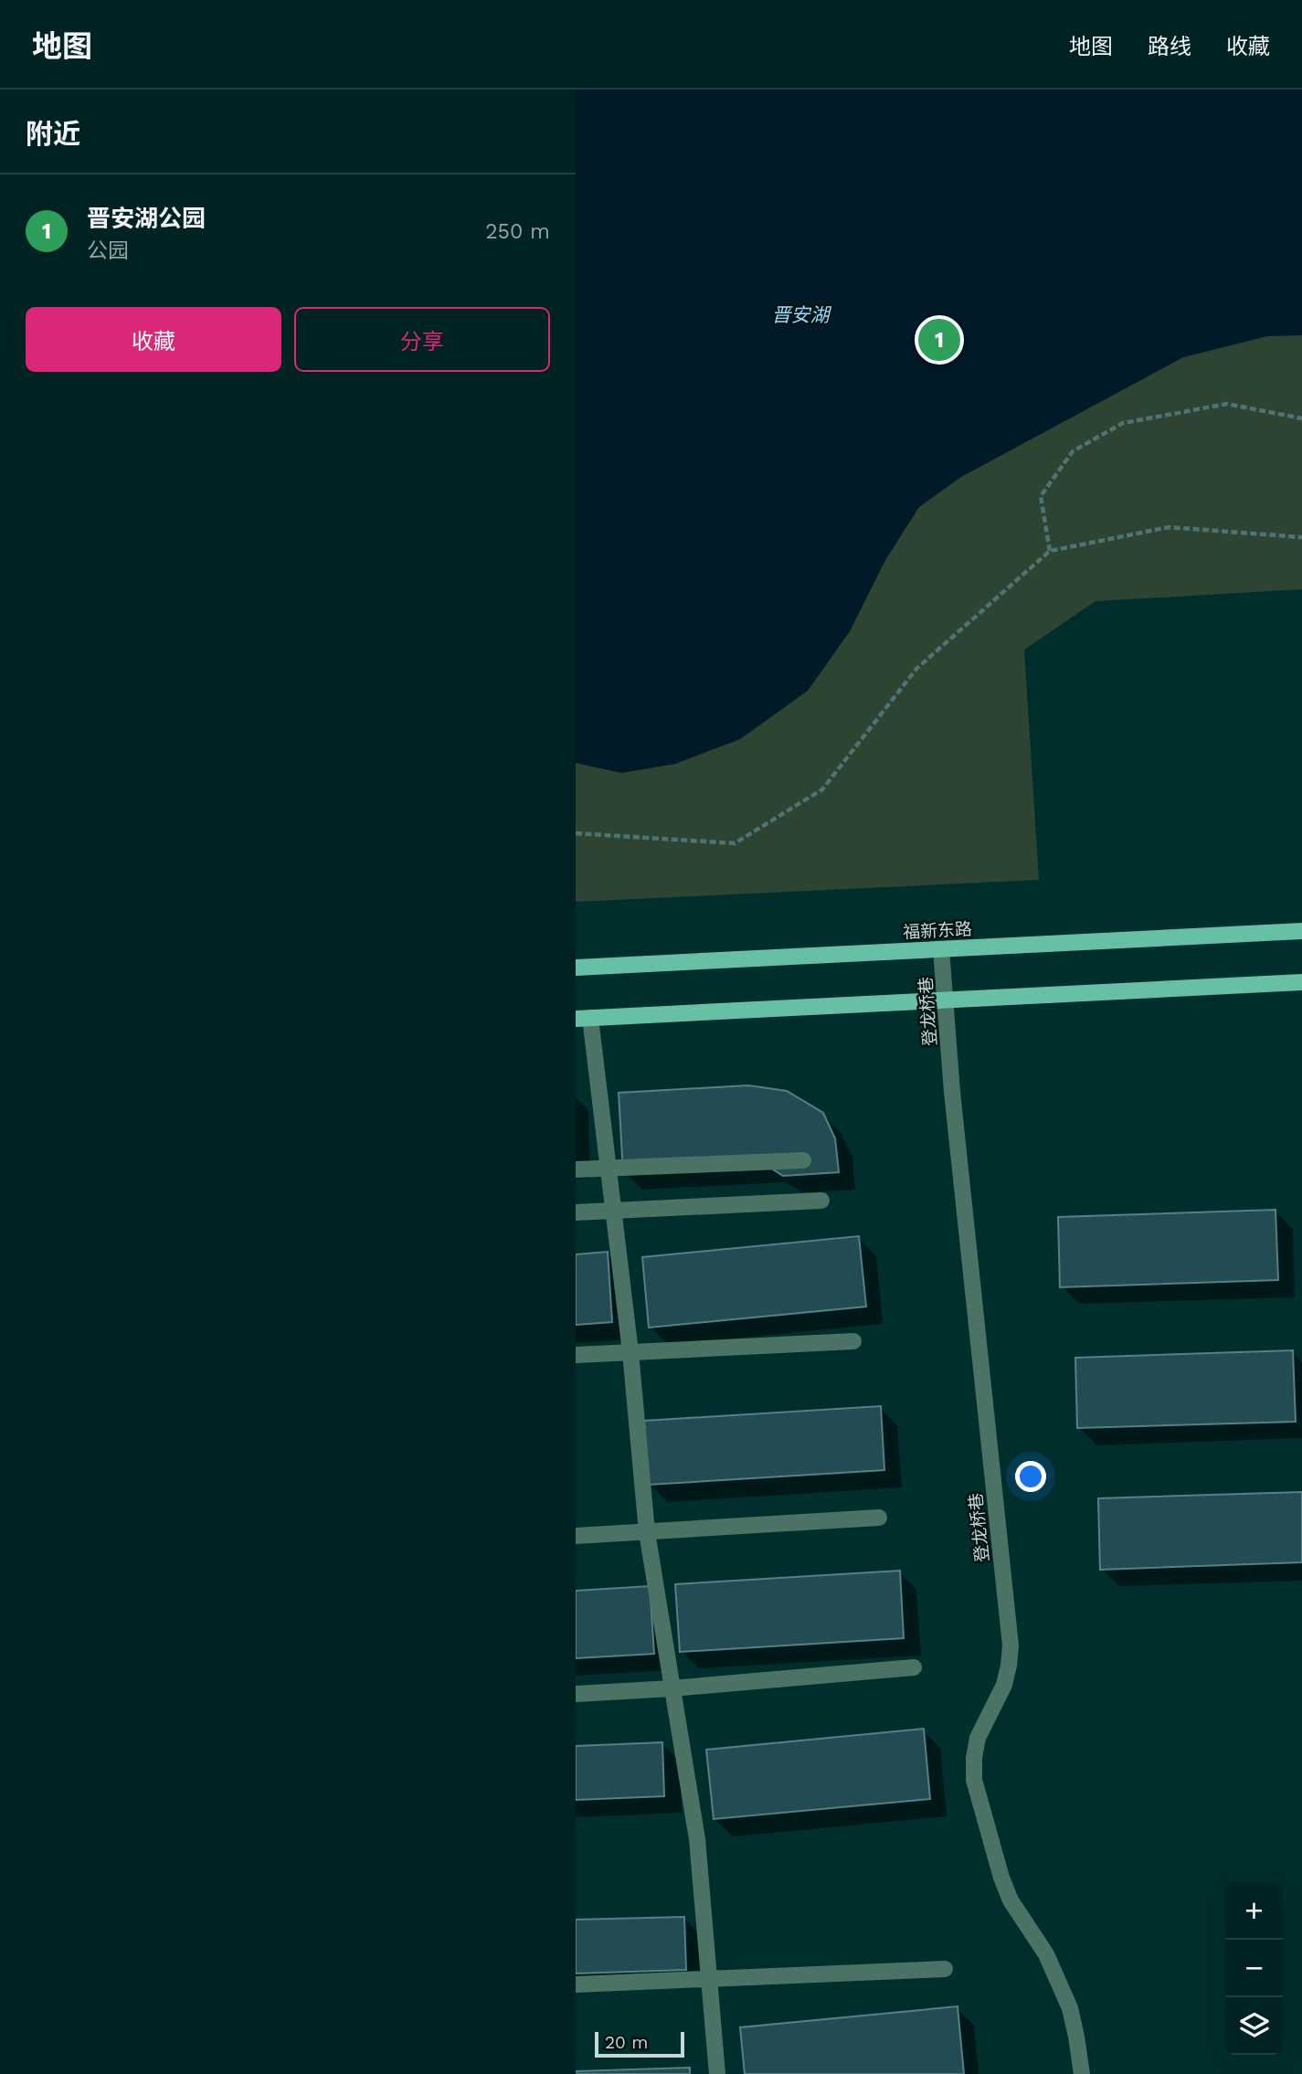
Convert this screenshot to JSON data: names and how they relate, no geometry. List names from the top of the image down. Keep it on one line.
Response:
{"streets":{"main road":["福新东路"],"street":["登龙桥巷"]},"crossings":[["福新东路","登龙桥巷"]],"water":["晋安湖"],"scale_bar":"20 m","page":{"header":"地图","nav":["地图","路线","收藏"],"heading":"附近","list":[{"mark":"1","name":"晋安湖公园","note":"公园","value":"250 m"}],"buttons":["收藏","分享"],"pins":"1","map_buttons":["+","−"],"scale":"20 m"}}
